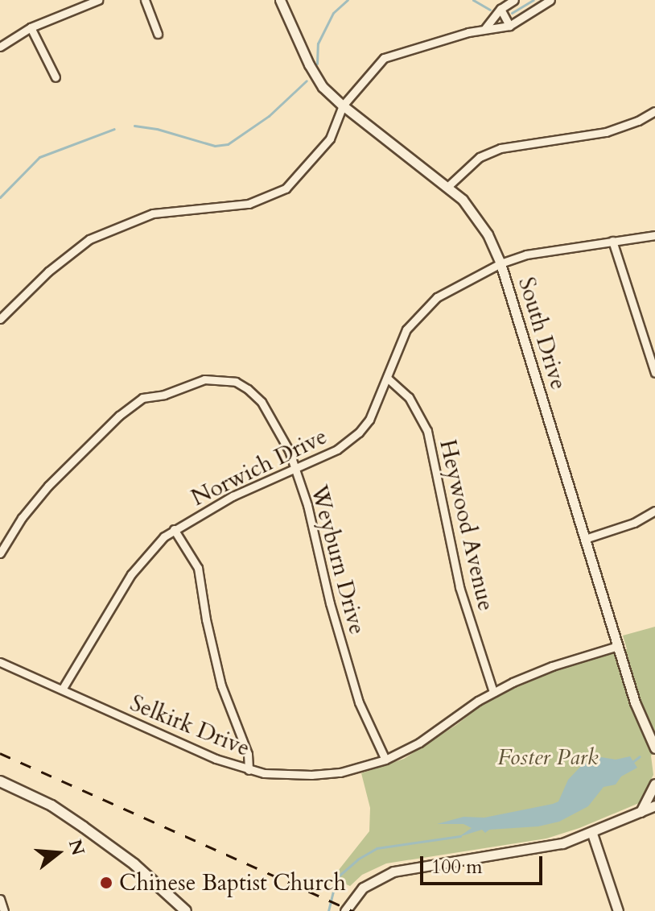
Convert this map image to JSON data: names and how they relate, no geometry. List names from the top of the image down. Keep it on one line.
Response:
{"streets":{"street":["South Drive","Norwich Drive","Heywood Avenue","Weyburn Drive","Selkirk Drive"]},"crossings":[["South Drive","Norwich Drive"],["South Drive","Selkirk Drive"],["Norwich Drive","Heywood Avenue"],["Norwich Drive","Weyburn Drive"],["Norwich Drive","Selkirk Drive"],["Heywood Avenue","Selkirk Drive"],["Weyburn Drive","Selkirk Drive"]],"parks":["Foster Park"],"places":["Chinese Baptist Church"],"scale_bar":"100 m","north":"right"}
